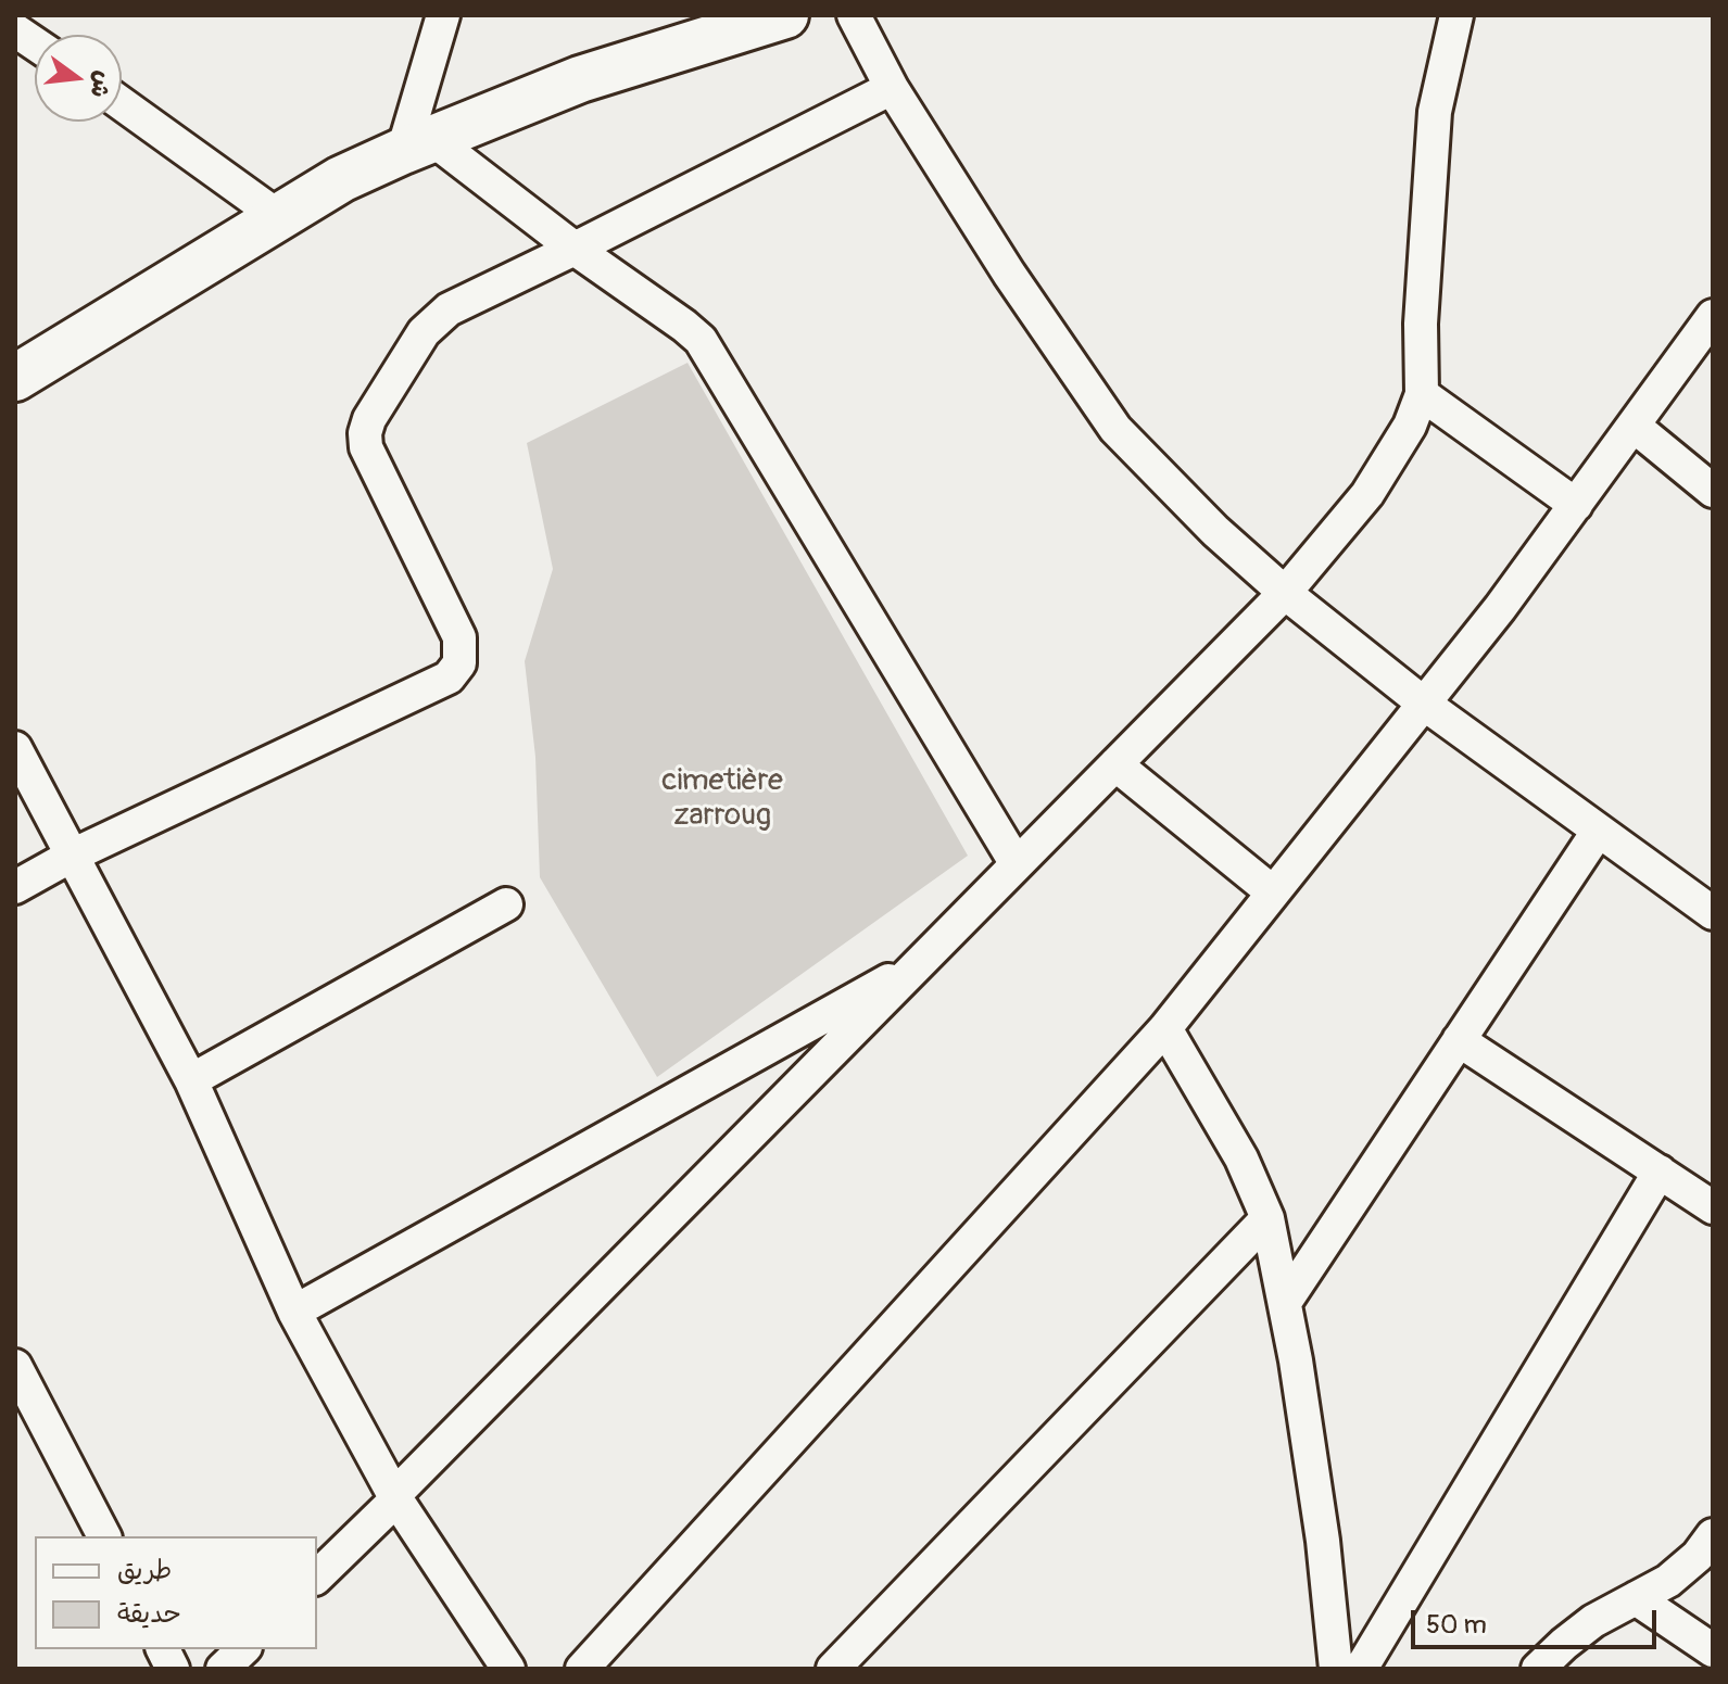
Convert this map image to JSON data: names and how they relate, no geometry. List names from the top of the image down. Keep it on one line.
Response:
{"parks":["cimetière zarroug"],"legend":["طريق","حديقة"],"scale_bar":"50 m","north":"right"}
